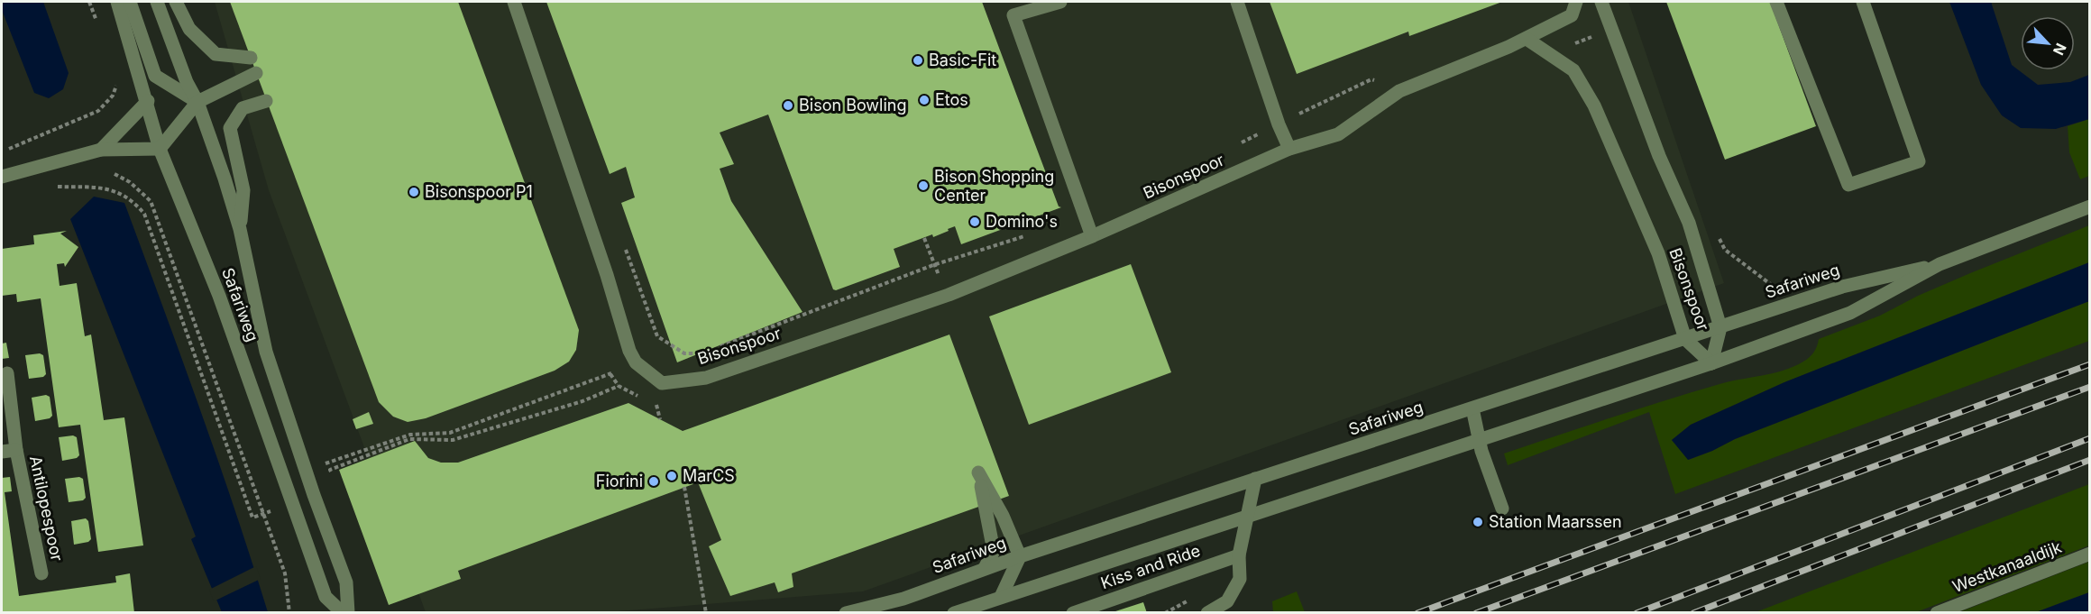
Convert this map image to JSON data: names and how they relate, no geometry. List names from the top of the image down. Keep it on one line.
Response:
{"streets":{"street":["Bisonspoor","Safariweg","Antilopespoor","Kiss and Ride","Westkanaaldijk"]},"crossings":[["Bisonspoor","Safariweg"]],"places":["Basic-Fit","Etos","Bison Bowling","Bison Shopping Center","Bisonspoor P1","Domino's","MarCS","Fiorini","Station Maarssen"],"north":"bottom right"}
